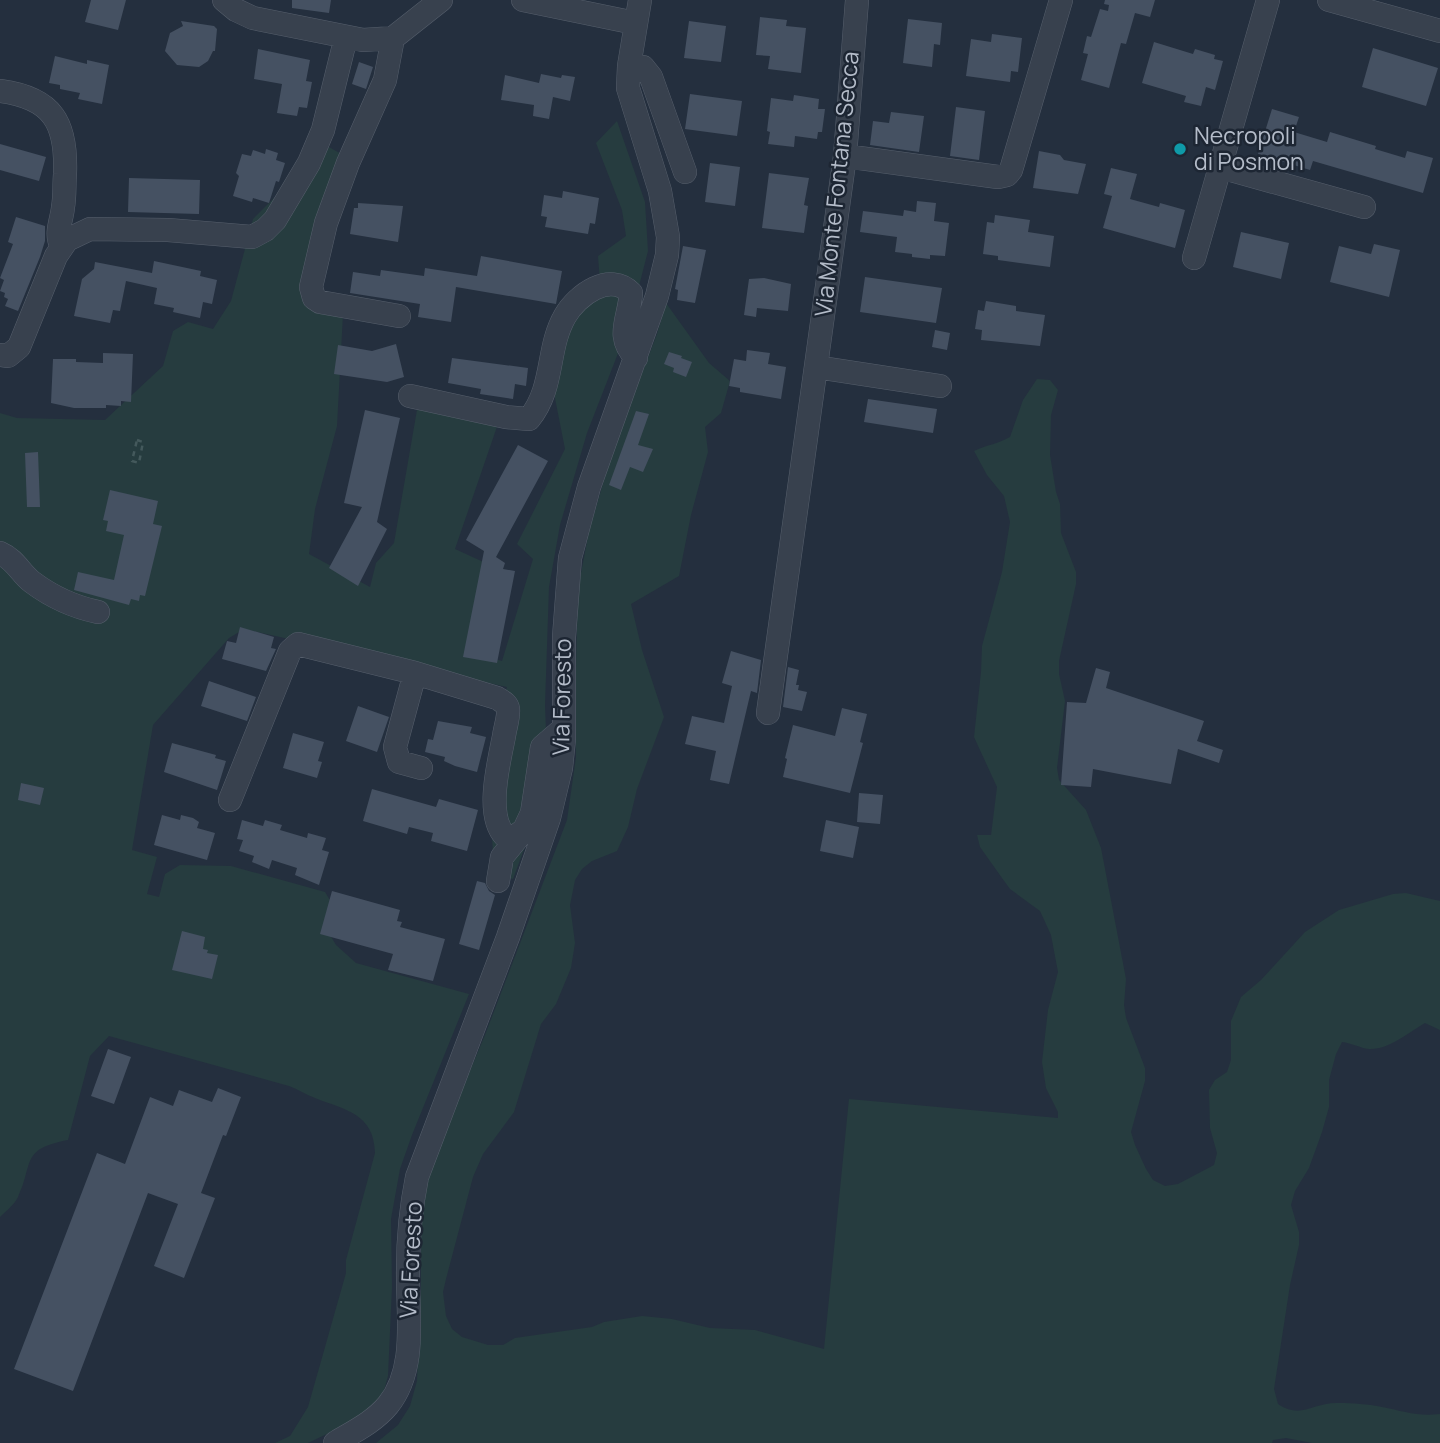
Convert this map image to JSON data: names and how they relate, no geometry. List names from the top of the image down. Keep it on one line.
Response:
{"streets":{"street":["Via Monte Fontana Secca","Via Foresto"]},"places":["Necropoli di Posmon"]}
